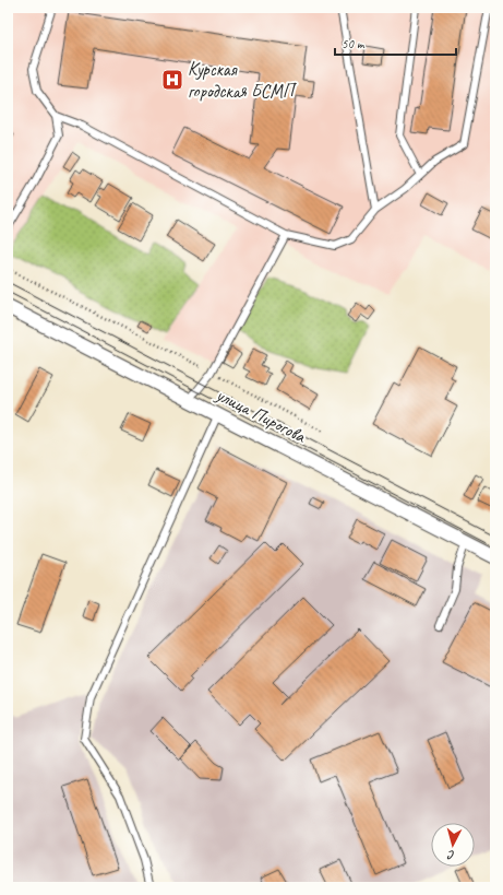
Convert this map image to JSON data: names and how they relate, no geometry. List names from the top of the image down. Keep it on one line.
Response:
{"streets":{"street":["улица Пирогова"]},"places":{"hospital":["Курская городская БСМП"]},"scale_bar":"50 m","north":"bottom"}
